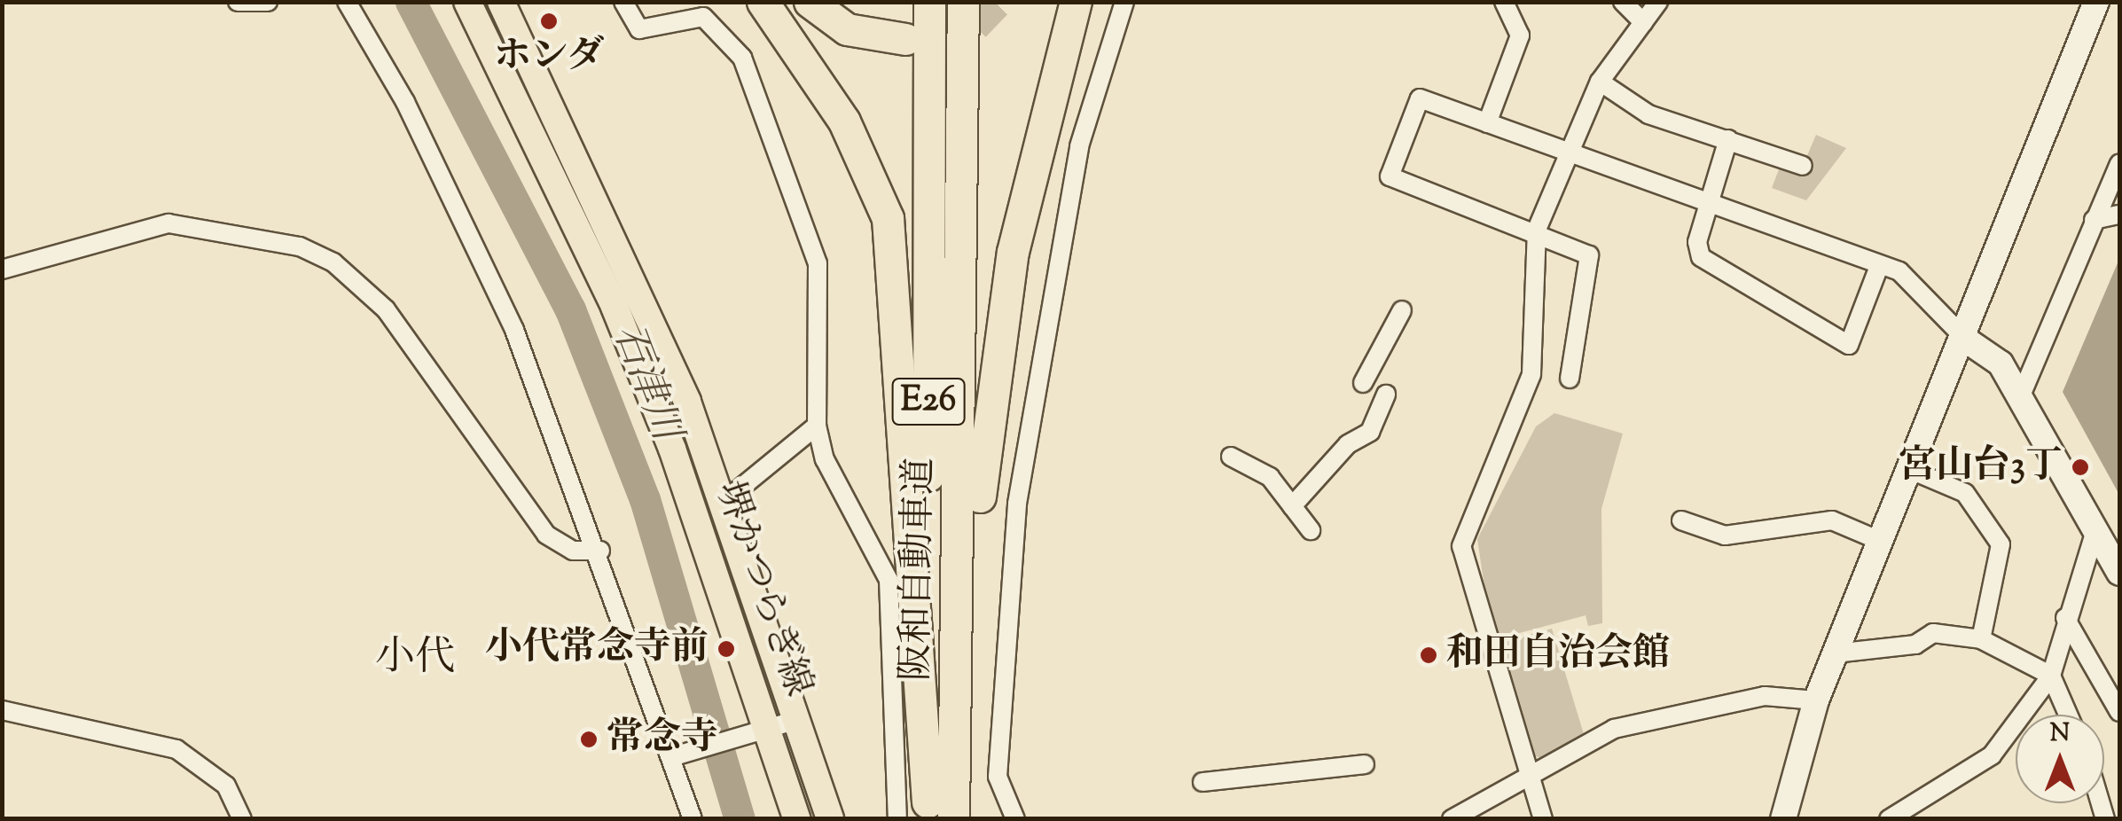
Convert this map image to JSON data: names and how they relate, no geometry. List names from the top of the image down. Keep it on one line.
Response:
{"streets":{"highway":["E26","阪和自動車道"],"main road":["堺かつらぎ線"]},"districts":["小代"],"water":["石津川"],"places":["ホンダ","宮山台3丁","小代常念寺前","和田自治会館","常念寺"],"north":"top"}
